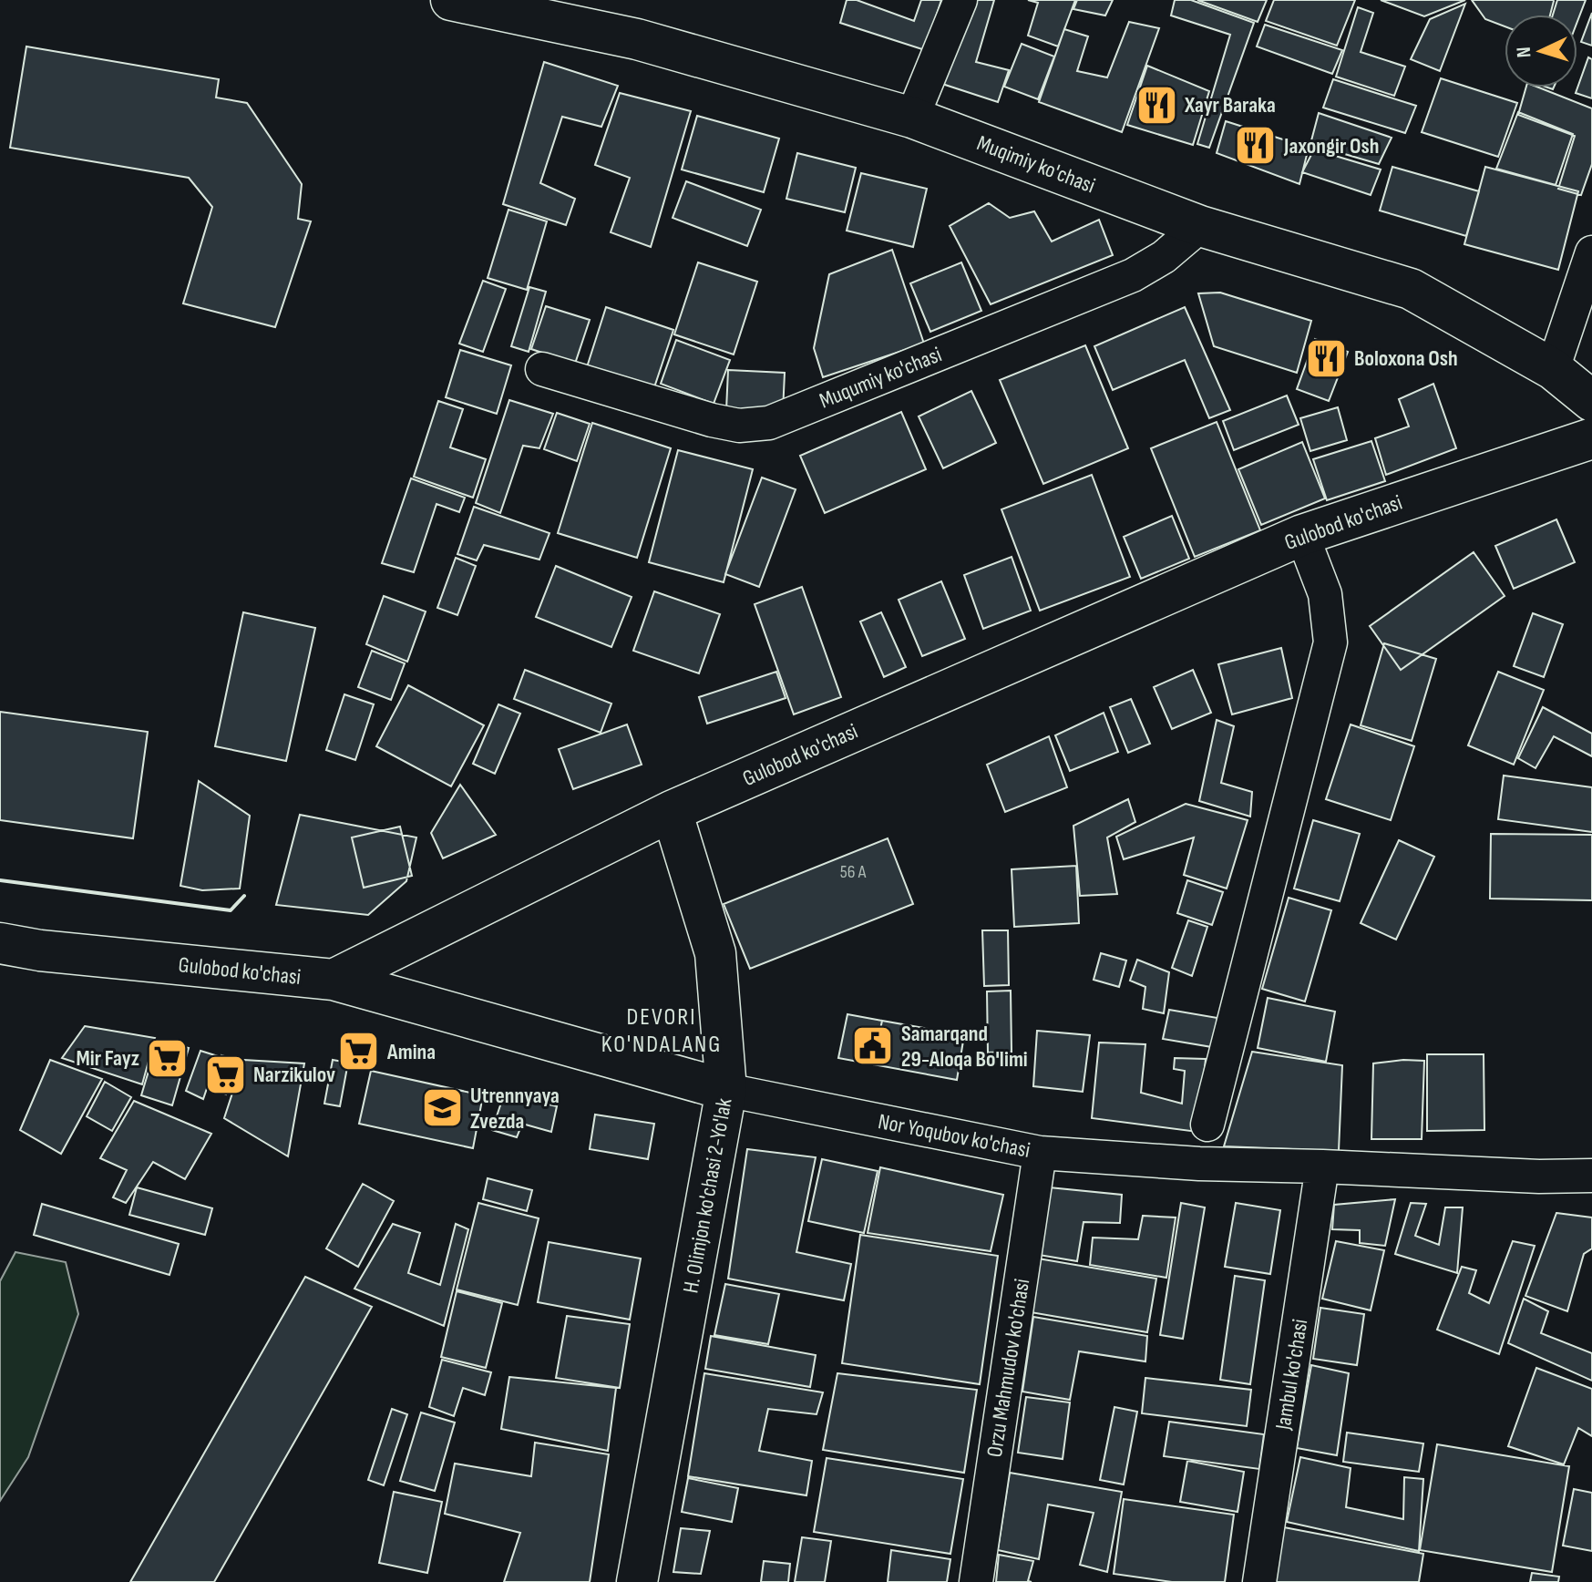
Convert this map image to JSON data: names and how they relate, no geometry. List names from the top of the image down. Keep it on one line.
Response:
{"streets":{"main road":["Muqimiy ko'chasi","Gulobod ko'chasi","Nor Yoqubov ko'chasi","H. Olimjon ko'chasi 2-Yo'lak"],"street":["Muqumiy ko'chasi","Orzu Mahmudov ko'chasi","Jambul ko'chasi"]},"crossings":[["Muqimiy ko'chasi","Muqumiy ko'chasi"],["Gulobod ko'chasi","Nor Yoqubov ko'chasi"],["Gulobod ko'chasi","H. Olimjon ko'chasi 2-Yo'lak"],["Nor Yoqubov ko'chasi","H. Olimjon ko'chasi 2-Yo'lak"],["Nor Yoqubov ko'chasi","Orzu Mahmudov ko'chasi"],["Nor Yoqubov ko'chasi","Jambul ko'chasi"]],"districts":["DEVORI KO'NDALANG"],"places":{"restaurant":["Xayr Baraka","Jaxongir Osh","Boloxona Osh"],"public building":["Samarqand 29-Aloqa Bo'limi"],"supermarket":["Amina","Mir Fayz","Narzikulov"],"school or university":["Utrennyaya Zvezda"]},"house_numbers":["56 А"],"north":"left"}
